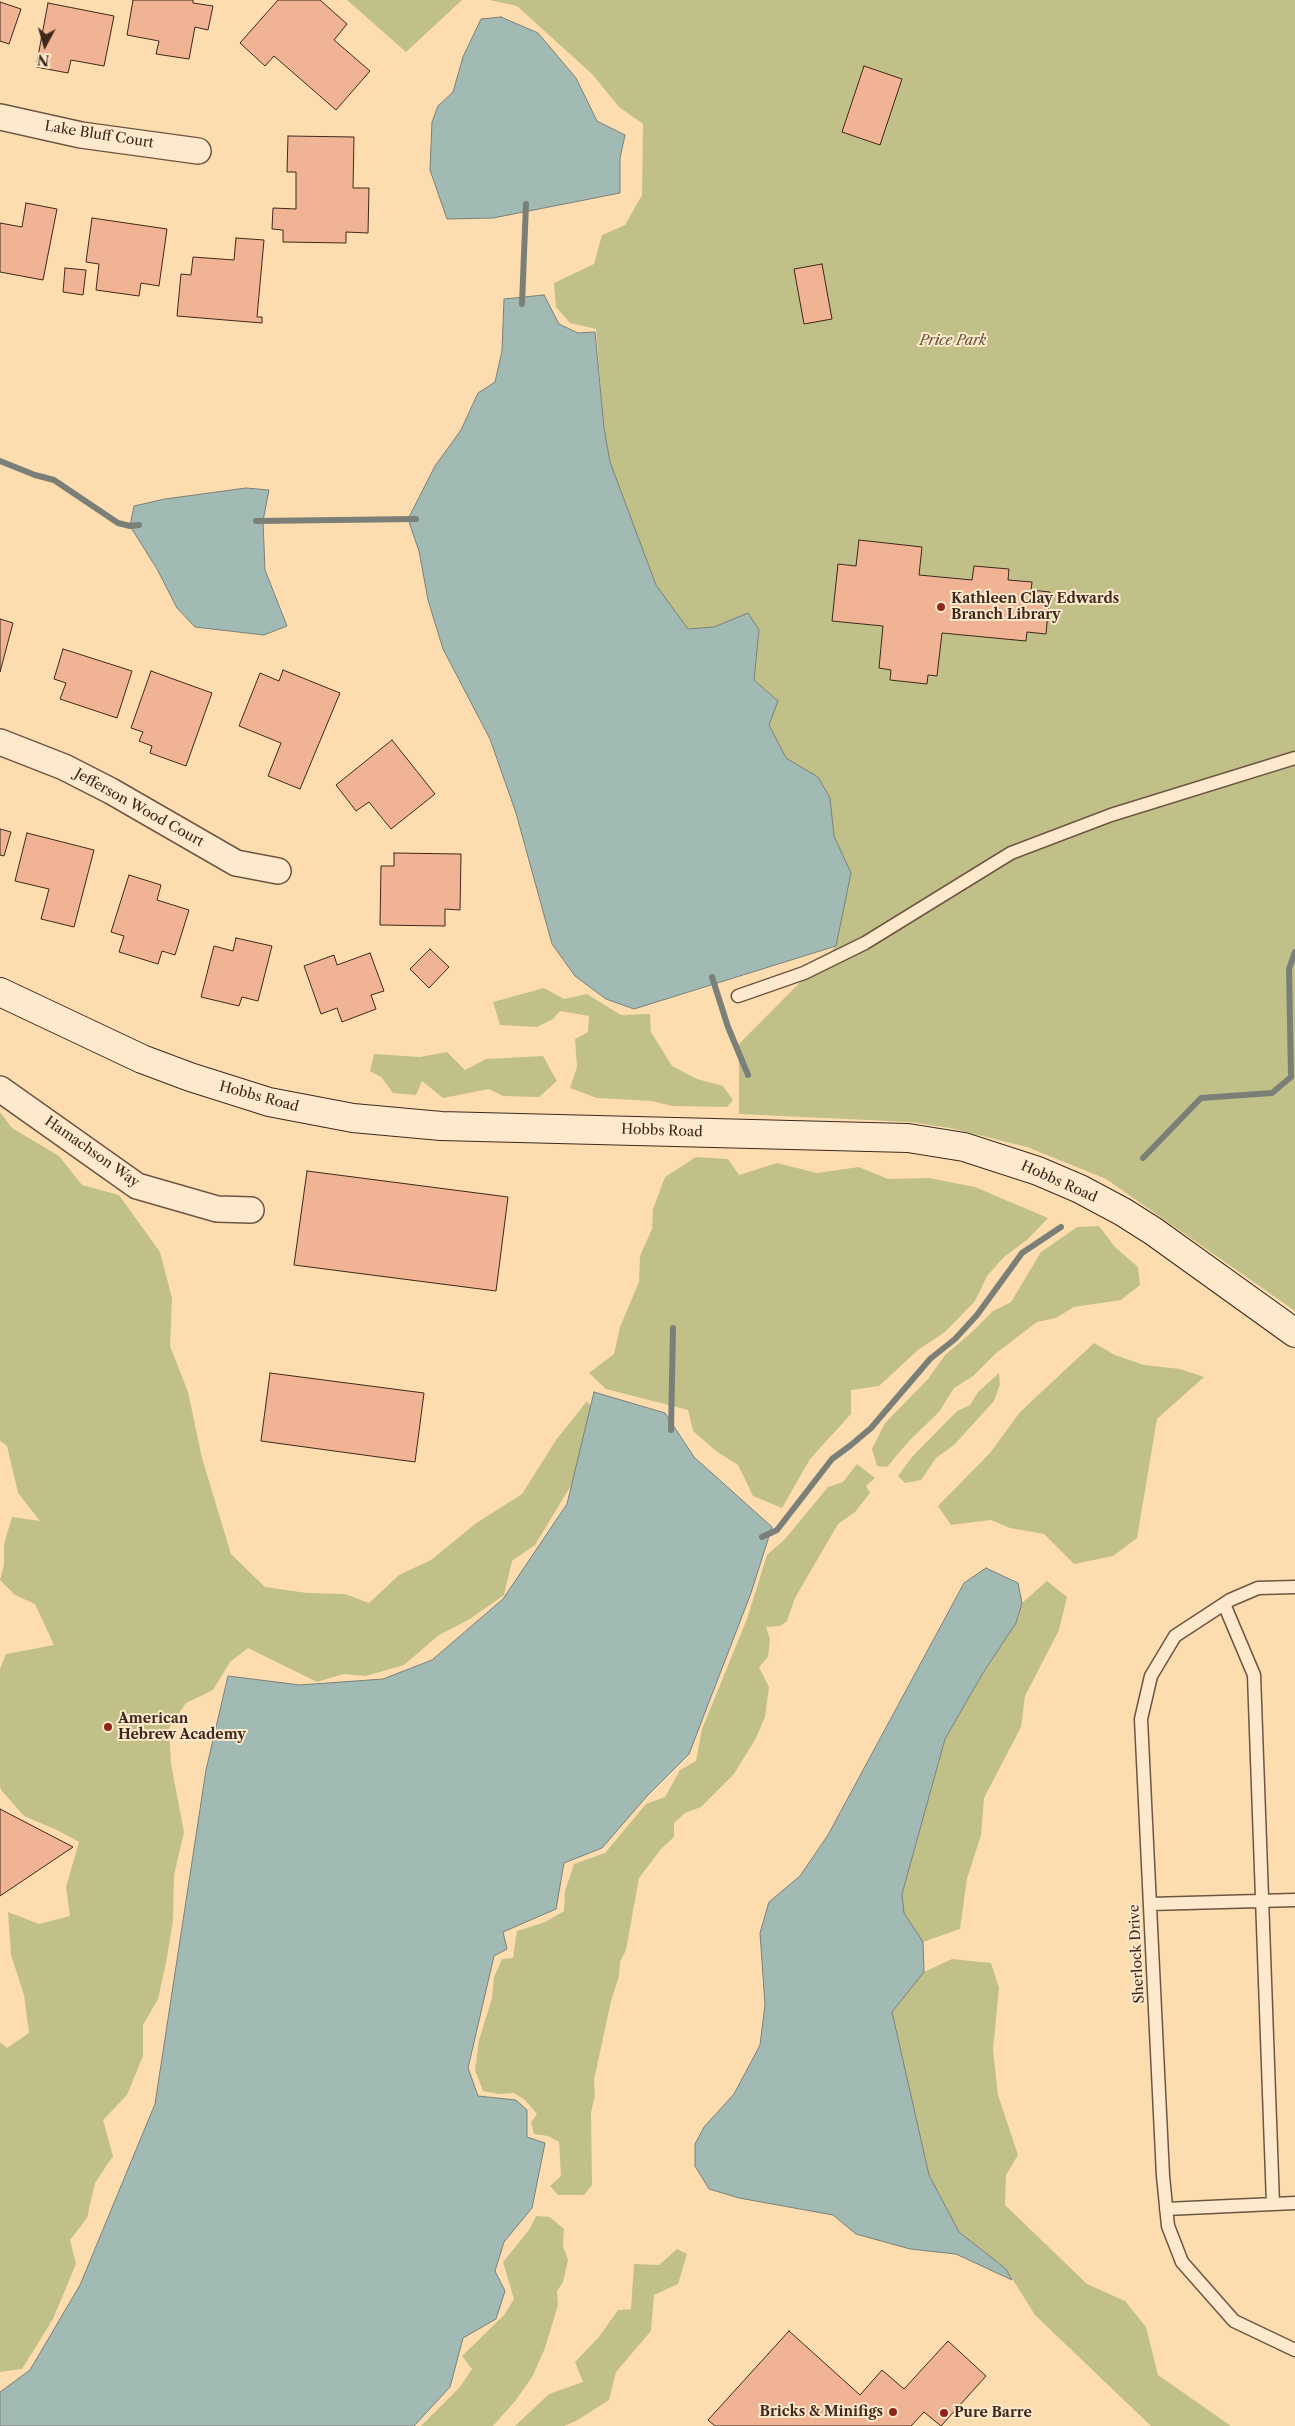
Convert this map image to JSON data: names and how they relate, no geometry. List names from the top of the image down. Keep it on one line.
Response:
{"streets":{"street":["Lake Bluff Court","Jefferson Wood Court","Hobbs Road","Hamachson Way"],"lane":["Sherlock Drive"]},"parks":["Price Park"],"places":["Kathleen Clay Edwards Branch Library","American Hebrew Academy","Bricks & Minifigs","Pure Barre"],"north":"bottom"}
